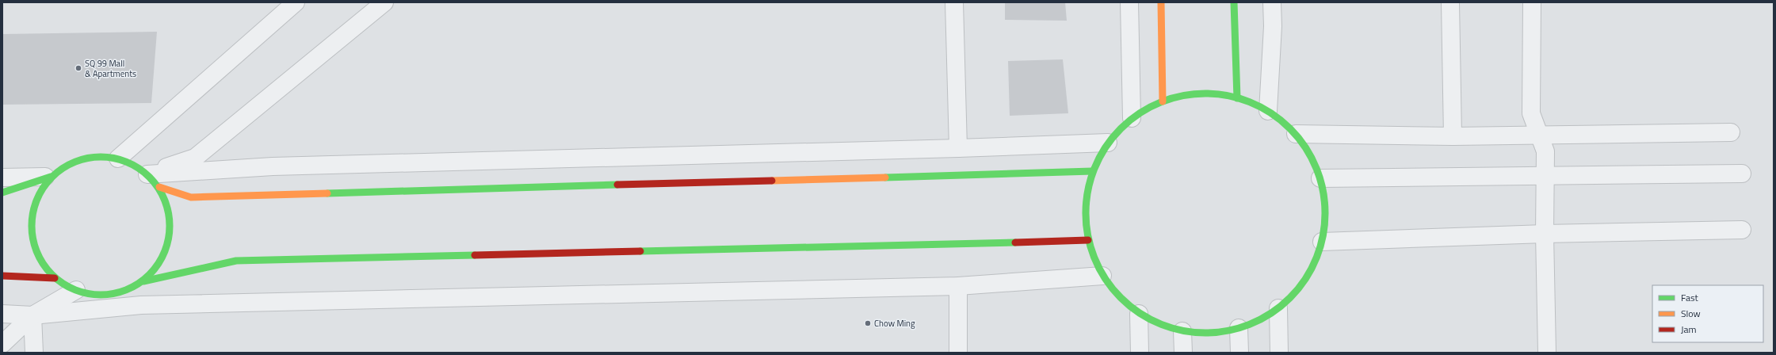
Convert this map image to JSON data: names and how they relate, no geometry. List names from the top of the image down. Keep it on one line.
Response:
{"places":["SQ 99 Mall & Apartments","Chow Ming"],"legend":["Fast","Slow","Jam"]}
